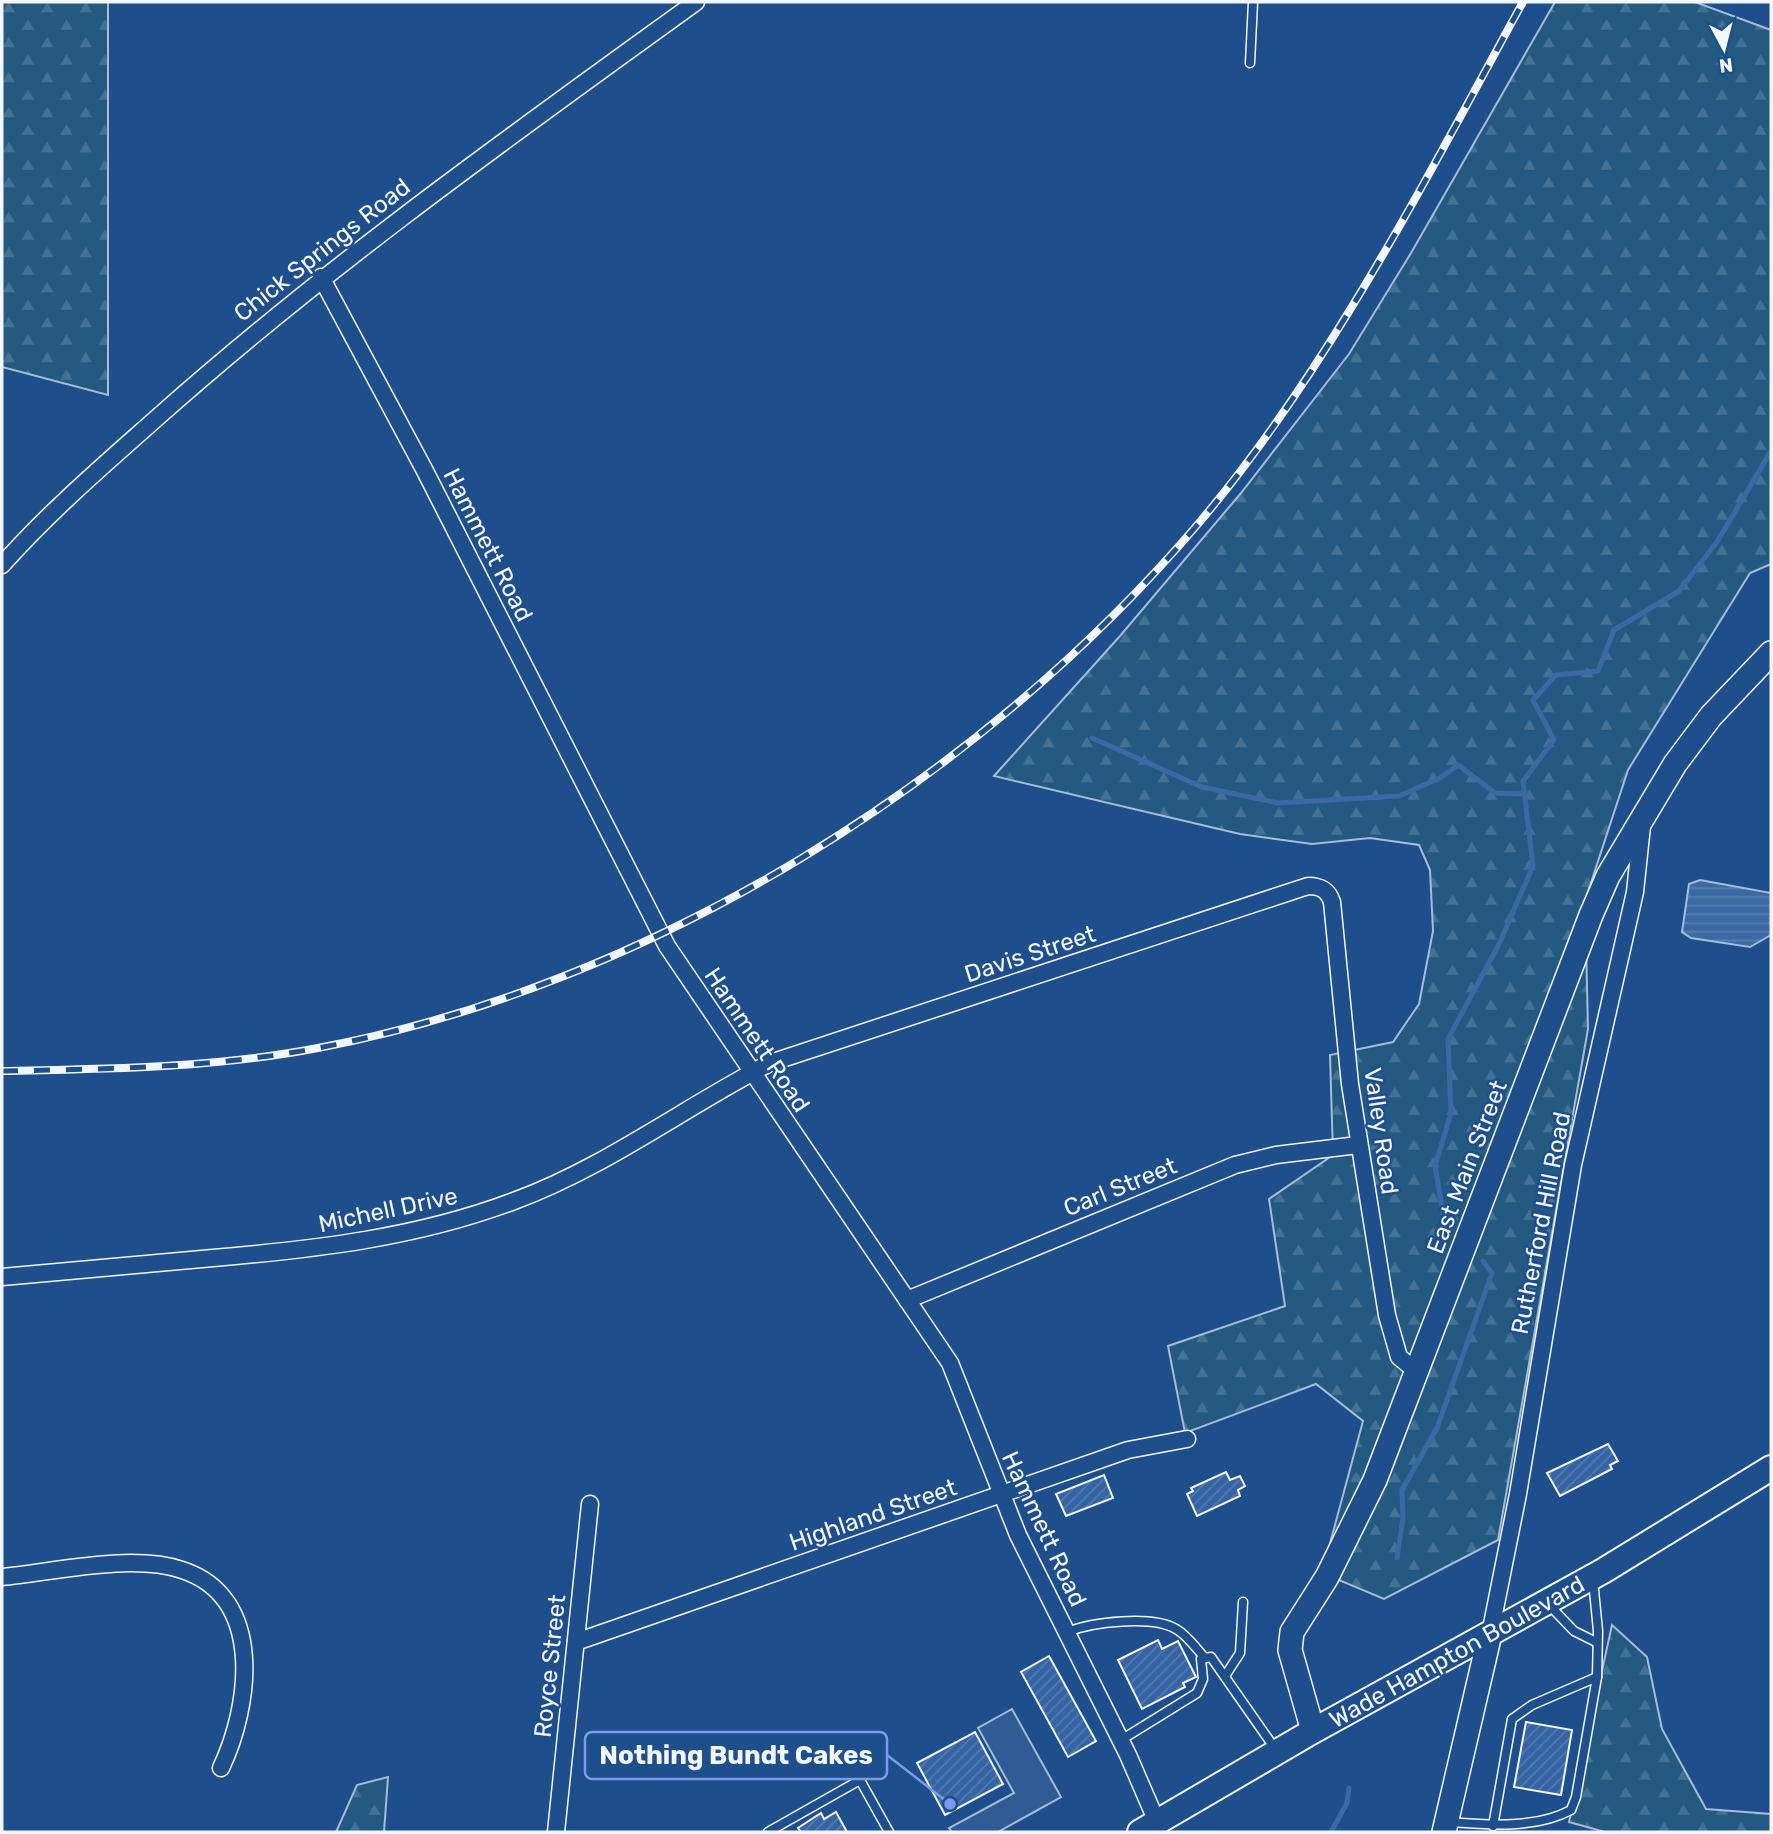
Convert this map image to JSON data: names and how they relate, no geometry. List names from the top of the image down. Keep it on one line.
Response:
{"streets":{"main road":["Wade Hampton Boulevard"],"street":["Chick Springs Road","Hammett Road","Davis Street","Valley Road","East Main Street","Carl Street","Michell Drive","Rutherford Hill Road","Highland Street","Royce Street"]},"crossings":[["Chick Springs Road","Hammett Road"],["Hammett Road","Davis Street"],["Hammett Road","Carl Street"],["Hammett Road","Michell Drive"],["Hammett Road","Highland Street"],["Hammett Road","Wade Hampton Boulevard"],["Davis Street","Valley Road"],["Davis Street","Michell Drive"],["Valley Road","East Main Street"],["Valley Road","Carl Street"],["East Main Street","Rutherford Hill Road"],["East Main Street","Wade Hampton Boulevard"],["Rutherford Hill Road","Wade Hampton Boulevard"],["Highland Street","Royce Street"]],"places":["Nothing Bundt Cakes"],"north":"bottom"}
